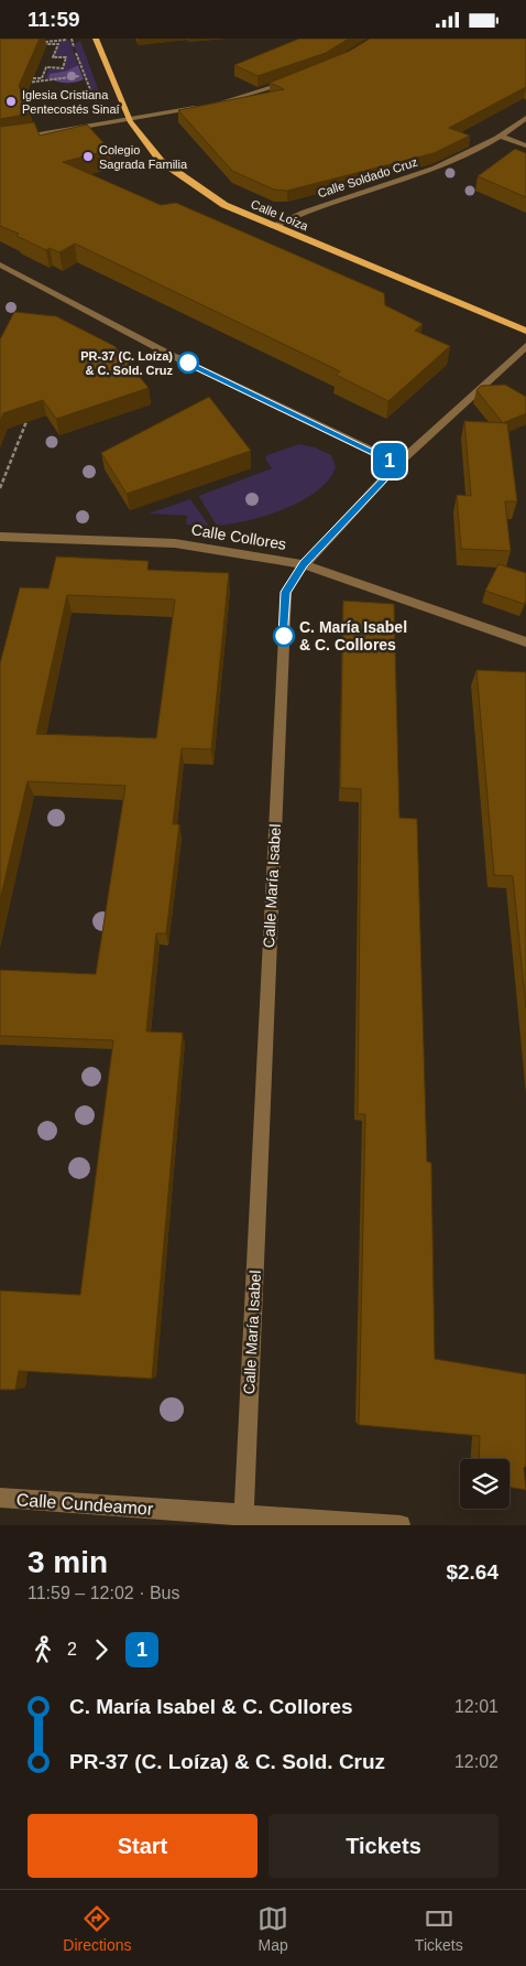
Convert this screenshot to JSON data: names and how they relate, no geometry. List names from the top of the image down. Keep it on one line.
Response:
{"streets":{"main road":["Calle Loíza"],"street":["Calle Soldado Cruz","Calle Collores","Calle María Isabel","Calle Cundeamor"]},"crossings":[["Calle Soldado Cruz","Calle Loíza"],["Calle Collores","Calle María Isabel"],["Calle María Isabel","Calle Cundeamor"]],"places":["Iglesia Cristiana Pentecostés Sinaí","Colegio Sagrada Familia","PR-37 (C. Loíza) & C. Sold. Cruz","C. María Isabel & C. Collores"],"lines":["bus line 1"],"page":{"status":"11:59","on_map":"1","heading":["3 min","11:59 – 12:02 · Bus","$2.64"],"legs":["2","1"],"list":[{"name":"C. María Isabel & C. Collores","value":"12:01"},{"name":"PR-37 (C. Loíza) & C. Sold. Cruz","value":"12:02"}],"buttons":["Start","Tickets"],"tabs":["Directions","Map","Tickets"]}}
